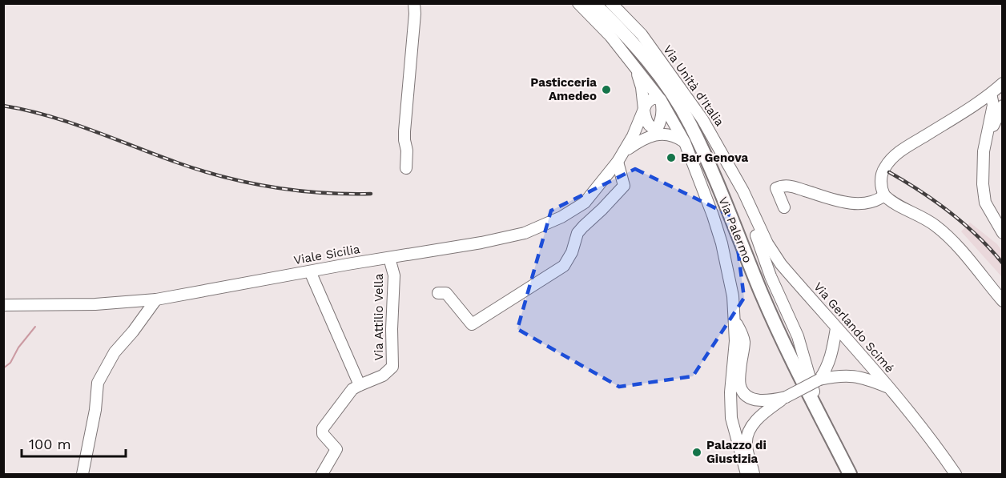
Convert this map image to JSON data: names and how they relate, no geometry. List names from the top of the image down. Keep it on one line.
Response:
{"streets":{"main road":["Via Palermo"],"street":["Via Unità d'Italia","Viale Sicilia","Via Attilio Vella","Via Gerlando Scimé"]},"crossings":[["Via Unità d'Italia","Via Gerlando Scimé"],["Viale Sicilia","Via Attilio Vella"]],"places":["Pasticceria Amedeo","Bar Genova","Palazzo di Giustizia"],"scale_bar":"100 m"}
